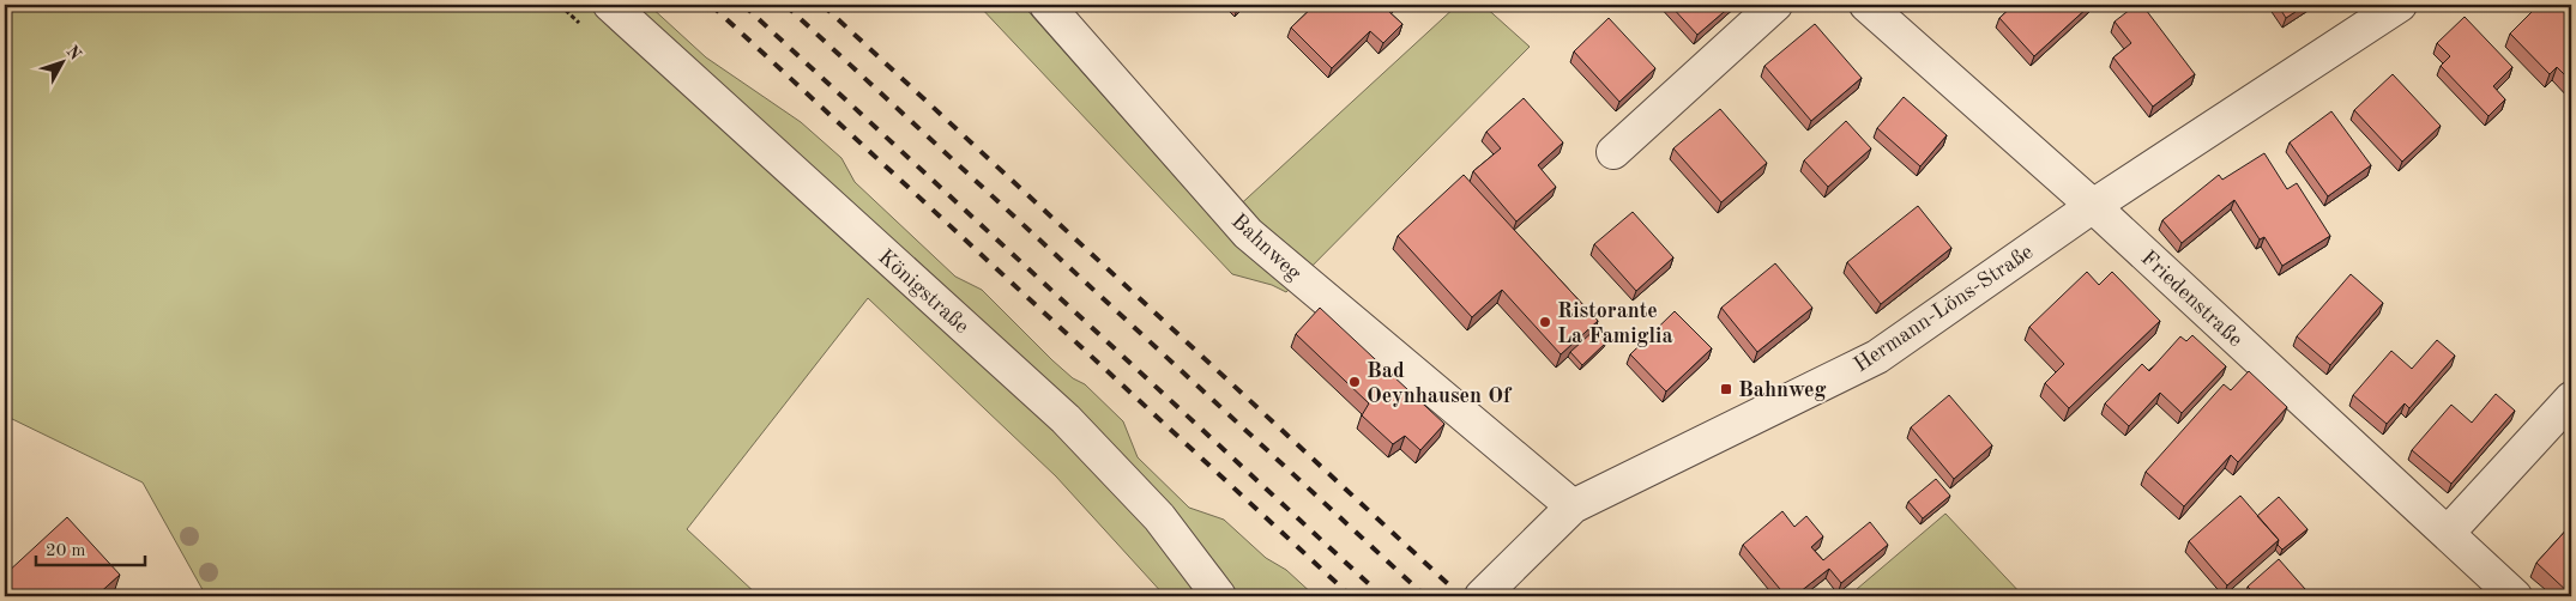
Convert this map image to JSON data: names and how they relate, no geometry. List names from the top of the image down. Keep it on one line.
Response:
{"streets":{"street":["Bahnweg","Königstraße","Friedenstraße","Hermann-Löns-Straße"]},"crossings":[["Bahnweg","Hermann-Löns-Straße"],["Friedenstraße","Hermann-Löns-Straße"]],"places":{"other":["Ristorante La Famiglia","Bad Oeynhausen Of"],"transit":["Bahnweg"]},"scale_bar":"20 m","north":"top right"}
